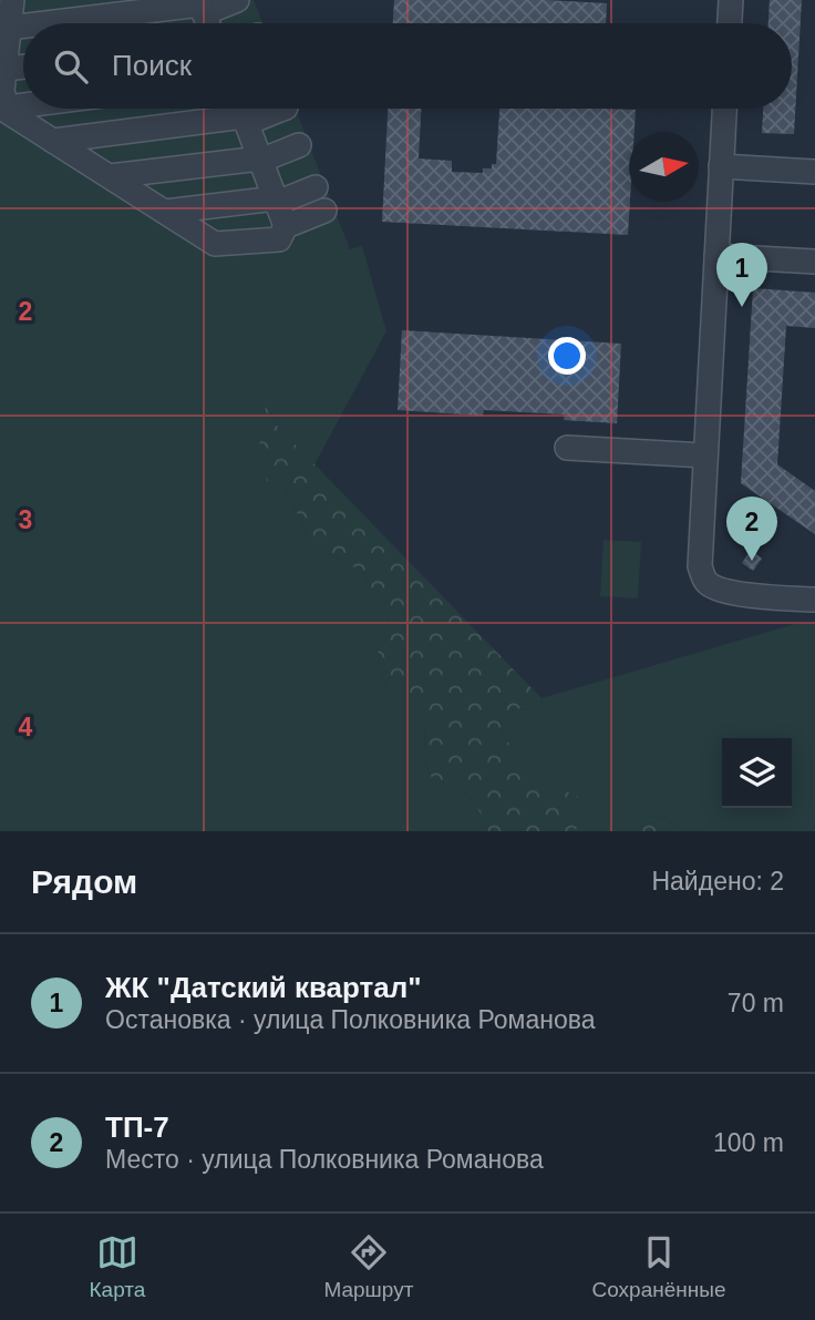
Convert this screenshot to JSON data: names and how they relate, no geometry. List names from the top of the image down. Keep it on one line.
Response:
{"north":"right","page":{"search":"Поиск","pins":["1","2"],"heading":["Рядом","Найдено: 2"],"list":[{"mark":"1","name":"ЖК \"Датский квартал\"","note":"Остановка · улица Полковника Романова","value":"70 m"},{"mark":"2","name":"ТП-7","note":"Место · улица Полковника Романова","value":"100 m"}],"nav":["Карта","Маршрут","Сохранённые"]},"grid":{"rows":["2","3","4"]}}
